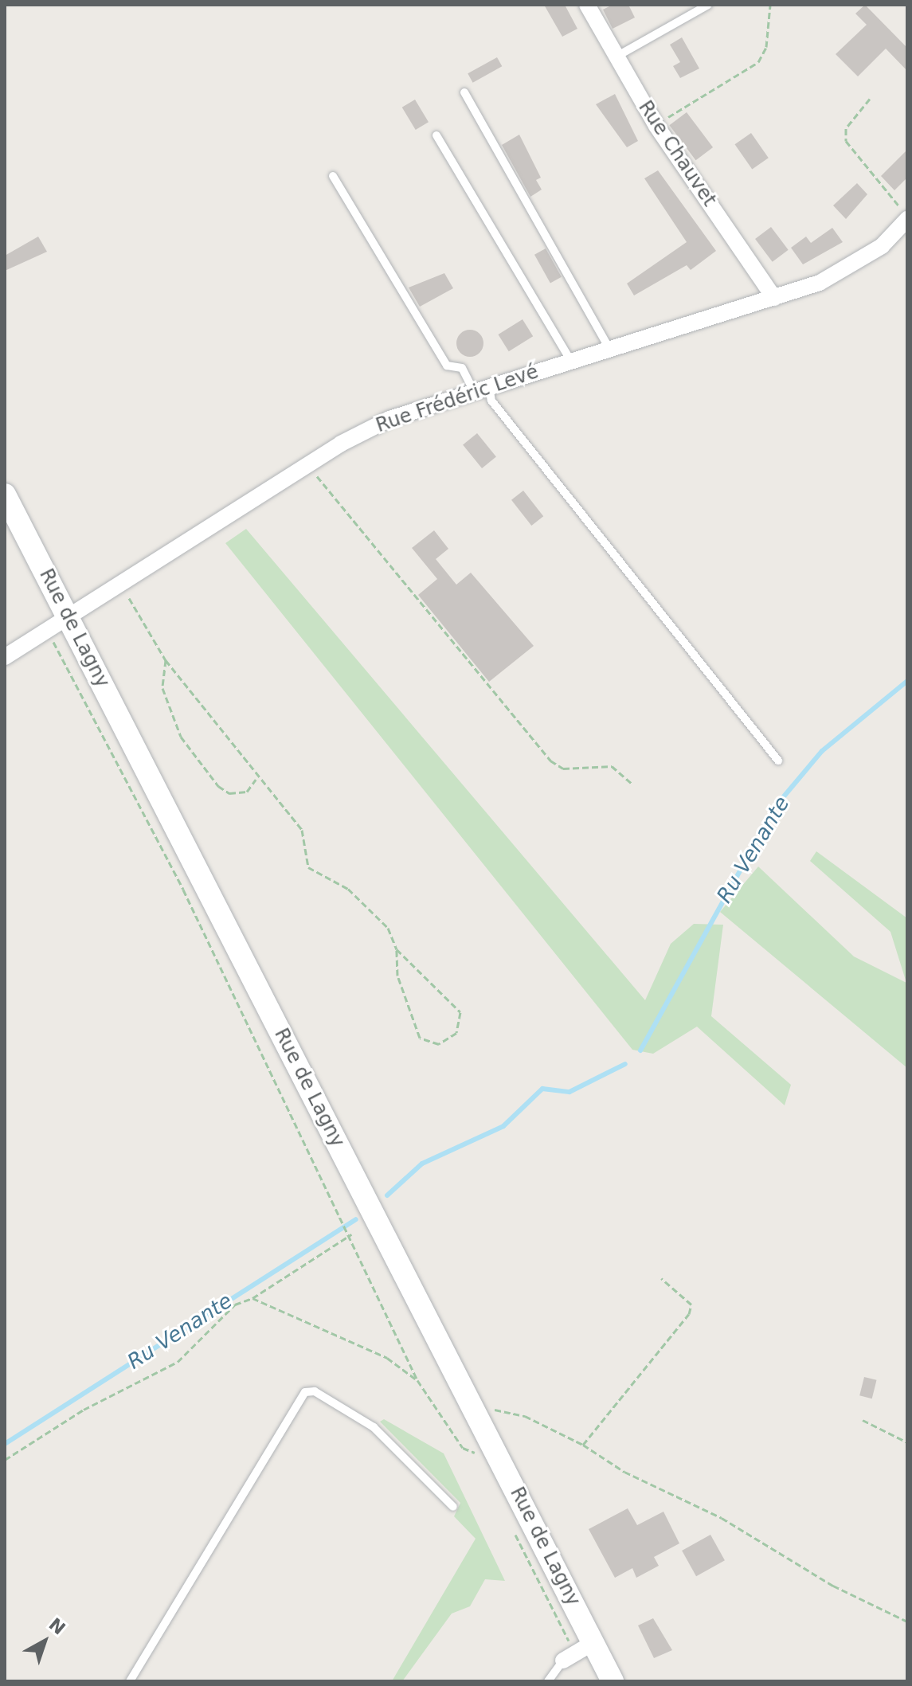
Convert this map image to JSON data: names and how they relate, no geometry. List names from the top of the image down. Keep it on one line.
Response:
{"streets":{"main road":["Rue de Lagny"],"street":["Rue Chauvet","Rue Frédéric Levé"]},"crossings":[["Rue Chauvet","Rue Frédéric Levé"],["Rue Frédéric Levé","Rue de Lagny"]],"water":["Ru Venante"],"north":"top right"}
